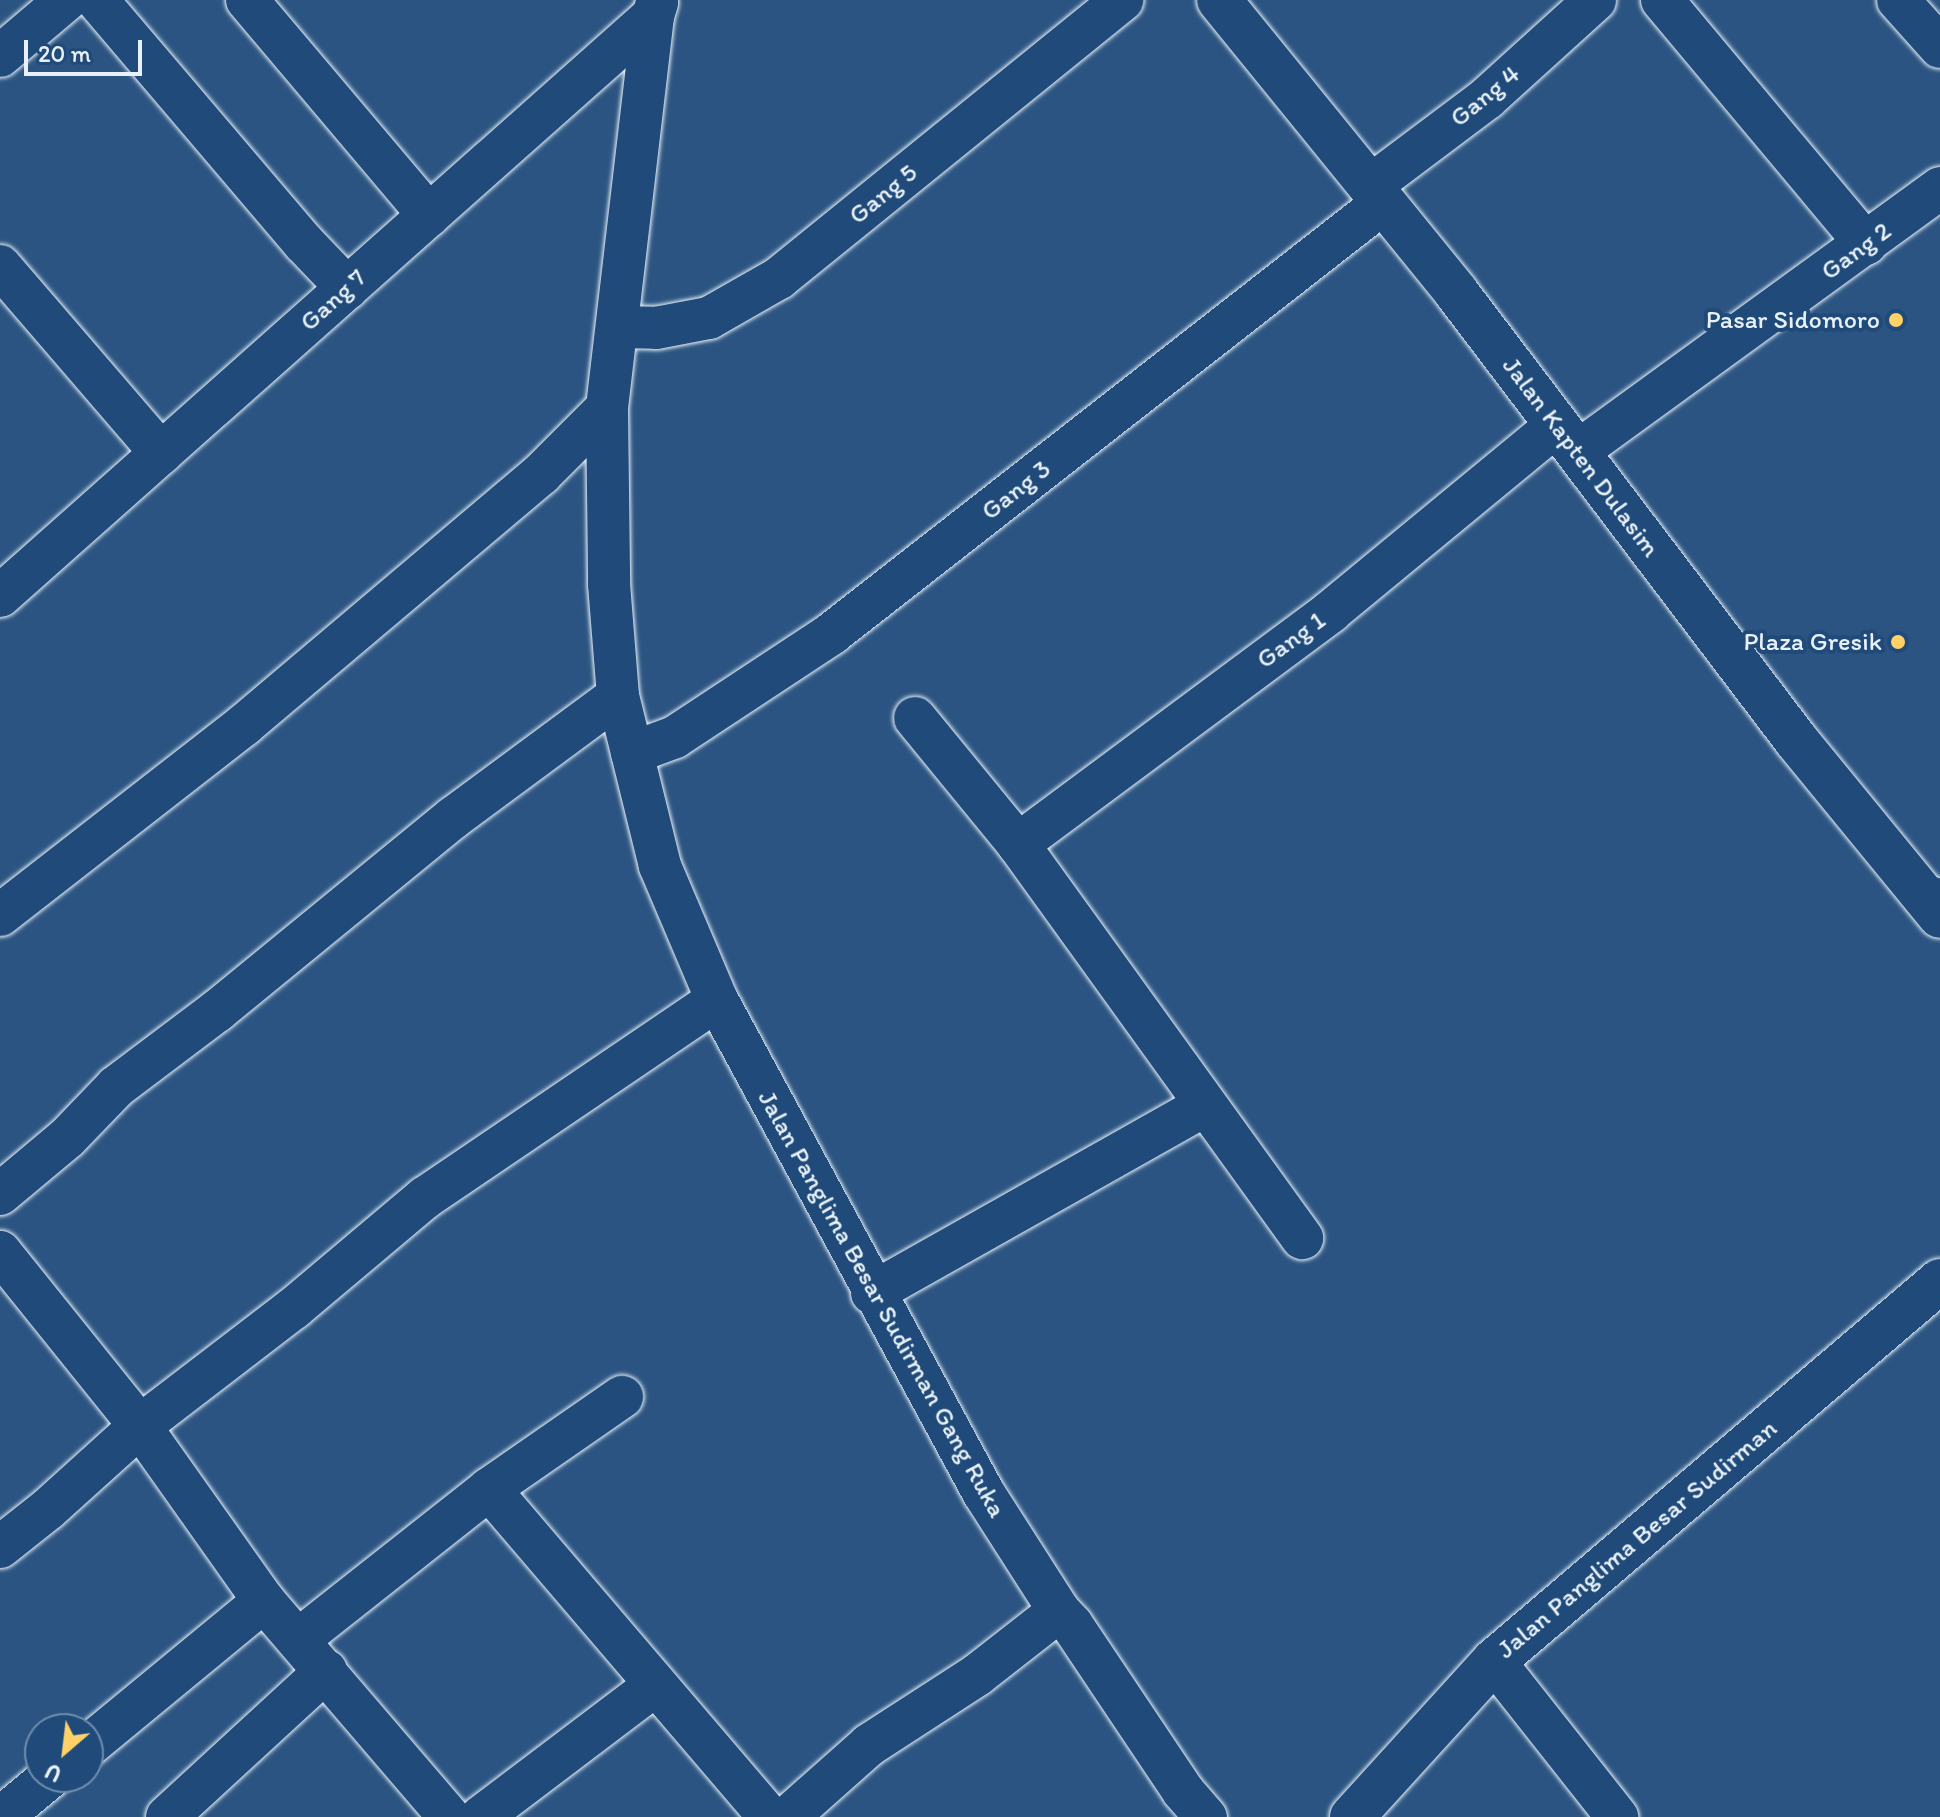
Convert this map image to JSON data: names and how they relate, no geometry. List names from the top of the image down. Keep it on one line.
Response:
{"streets":{"main road":["Jalan Kapten Dulasim","Jalan Panglima Besar Sudirman"],"street":["Gang 4","Gang 5","Gang 2","Gang 7","Gang 3","Gang 1","Jalan Panglima Besar Sudirman Gang Ruka"]},"crossings":[["Gang 4","Jalan Kapten Dulasim"],["Gang 4","Gang 3"],["Gang 5","Jalan Panglima Besar Sudirman Gang Ruka"],["Gang 2","Jalan Kapten Dulasim"],["Gang 2","Gang 1"],["Gang 7","Jalan Panglima Besar Sudirman Gang Ruka"],["Jalan Kapten Dulasim","Gang 3"],["Jalan Kapten Dulasim","Gang 1"],["Gang 3","Jalan Panglima Besar Sudirman Gang Ruka"]],"places":["Pasar Sidomoro","Plaza Gresik"],"scale_bar":"20 m","north":"bottom left"}
